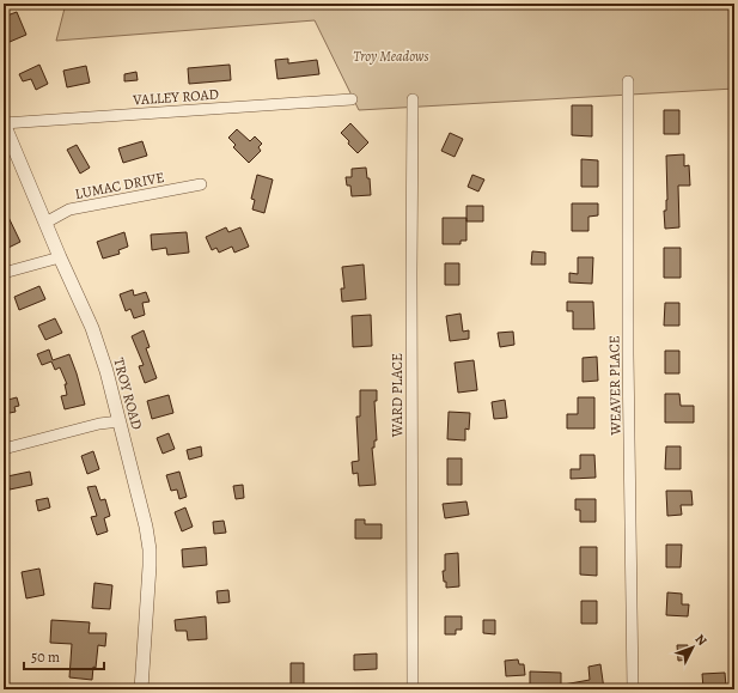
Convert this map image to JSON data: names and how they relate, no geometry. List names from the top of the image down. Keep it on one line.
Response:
{"streets":{"street":["VALLEY ROAD","LUMAC DRIVE","WEAVER PLACE","TROY ROAD","WARD PLACE"]},"crossings":[["VALLEY ROAD","TROY ROAD"],["LUMAC DRIVE","TROY ROAD"]],"parks":["Troy Meadows"],"scale_bar":"50 m","north":"top right"}
